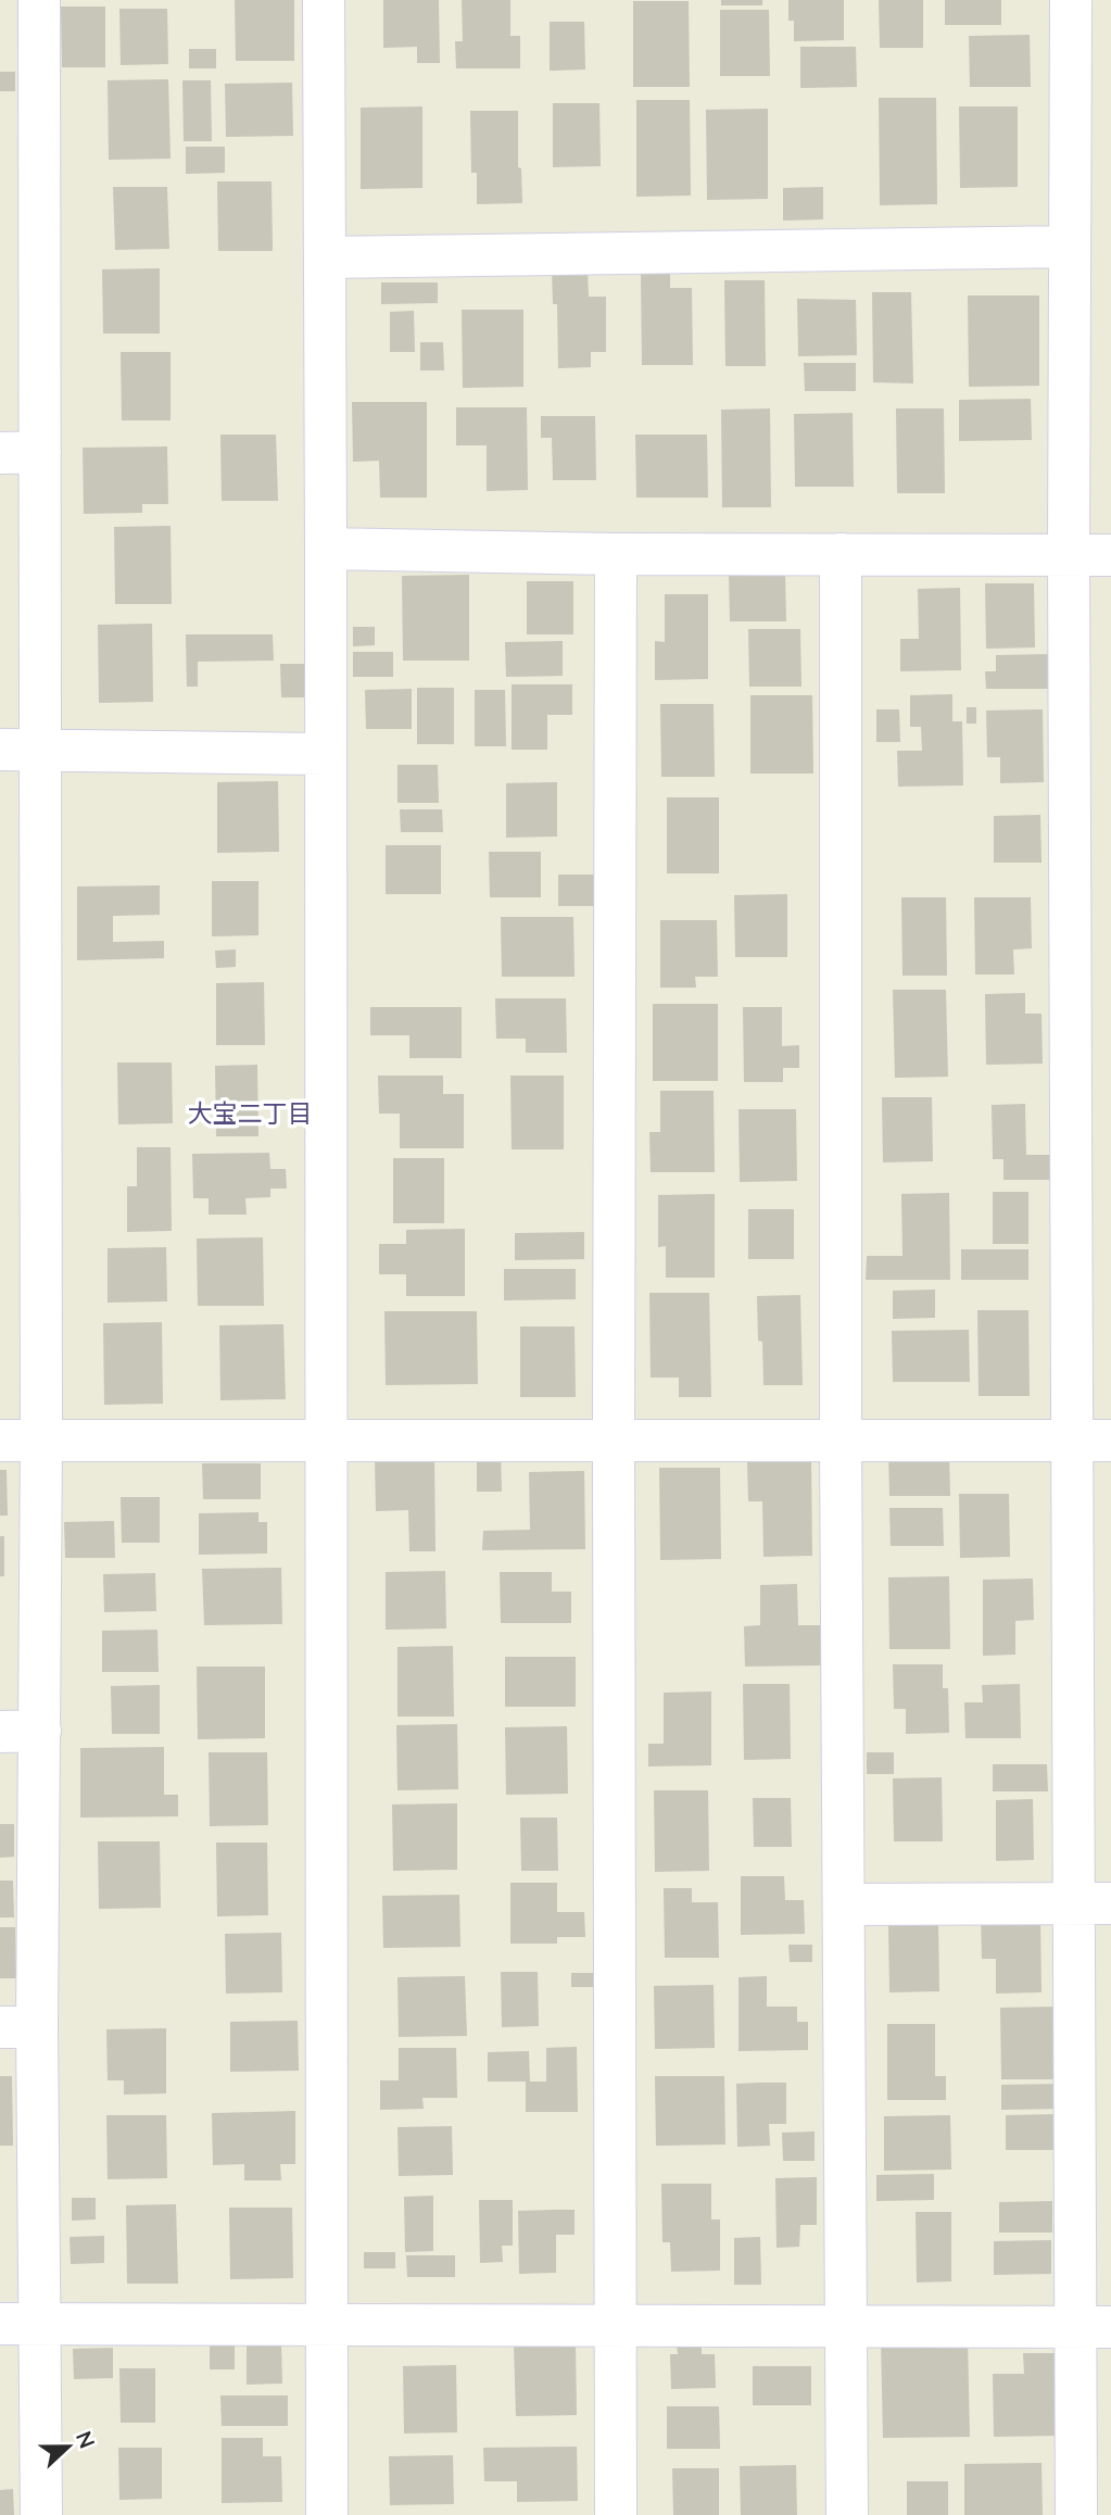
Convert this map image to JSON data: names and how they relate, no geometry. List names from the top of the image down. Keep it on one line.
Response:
{"districts":["大宝二丁目"],"north":"right"}
